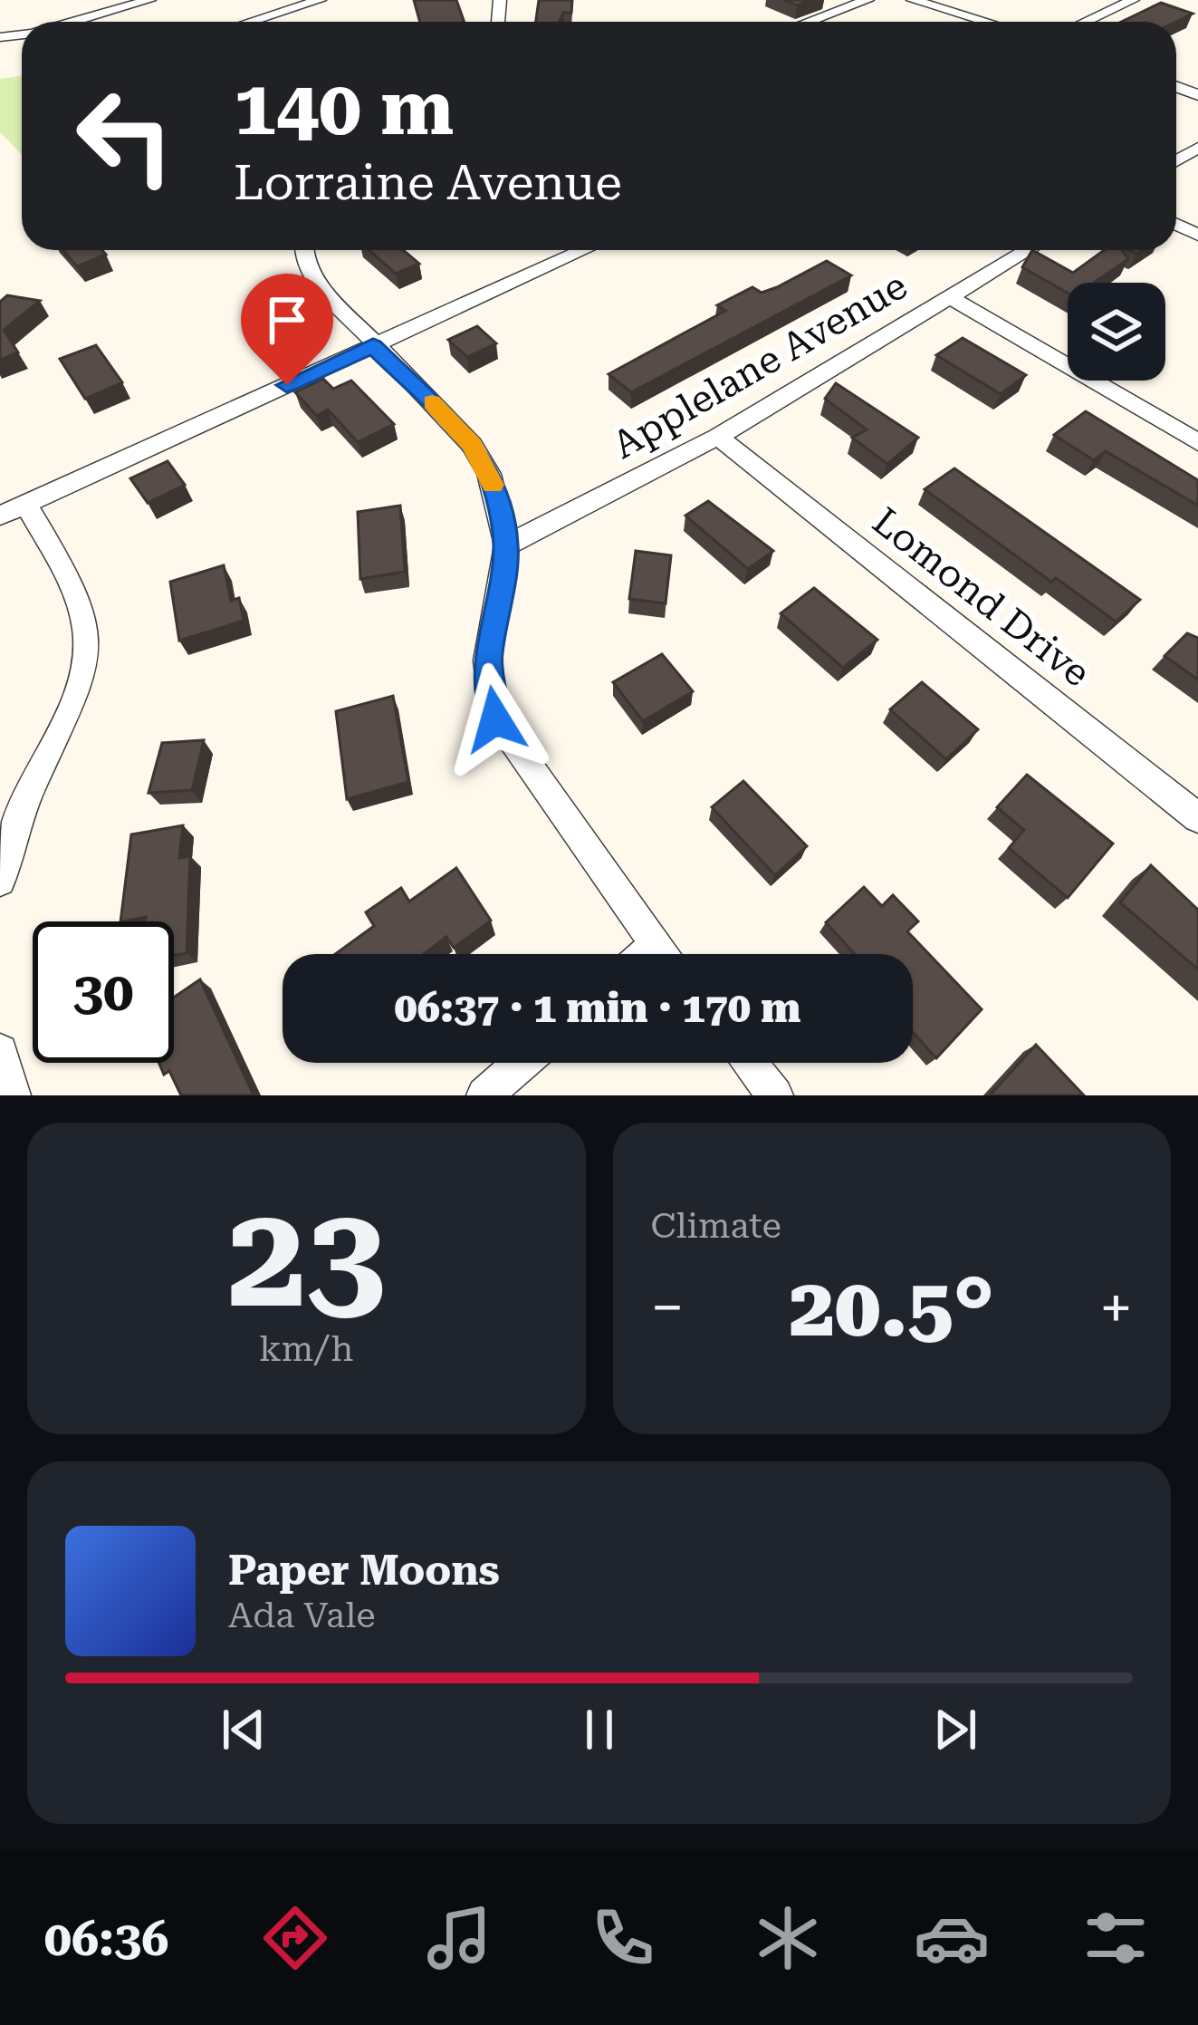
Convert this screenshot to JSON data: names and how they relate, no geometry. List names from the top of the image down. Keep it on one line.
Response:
{"streets":{"street":["Applelane Avenue","Lomond Drive"]},"crossings":[["Applelane Avenue","Lomond Drive"]],"page":{"turn":["140 m","Lorraine Avenue"],"limit":"30","trip":"06:37 · 1 min · 170 m","tile":[["23","km/h"],"Climate"],"heat":["−","20.5°","+"],"song":["Paper Moons","Ada Vale"],"tabs":"06:36"}}
